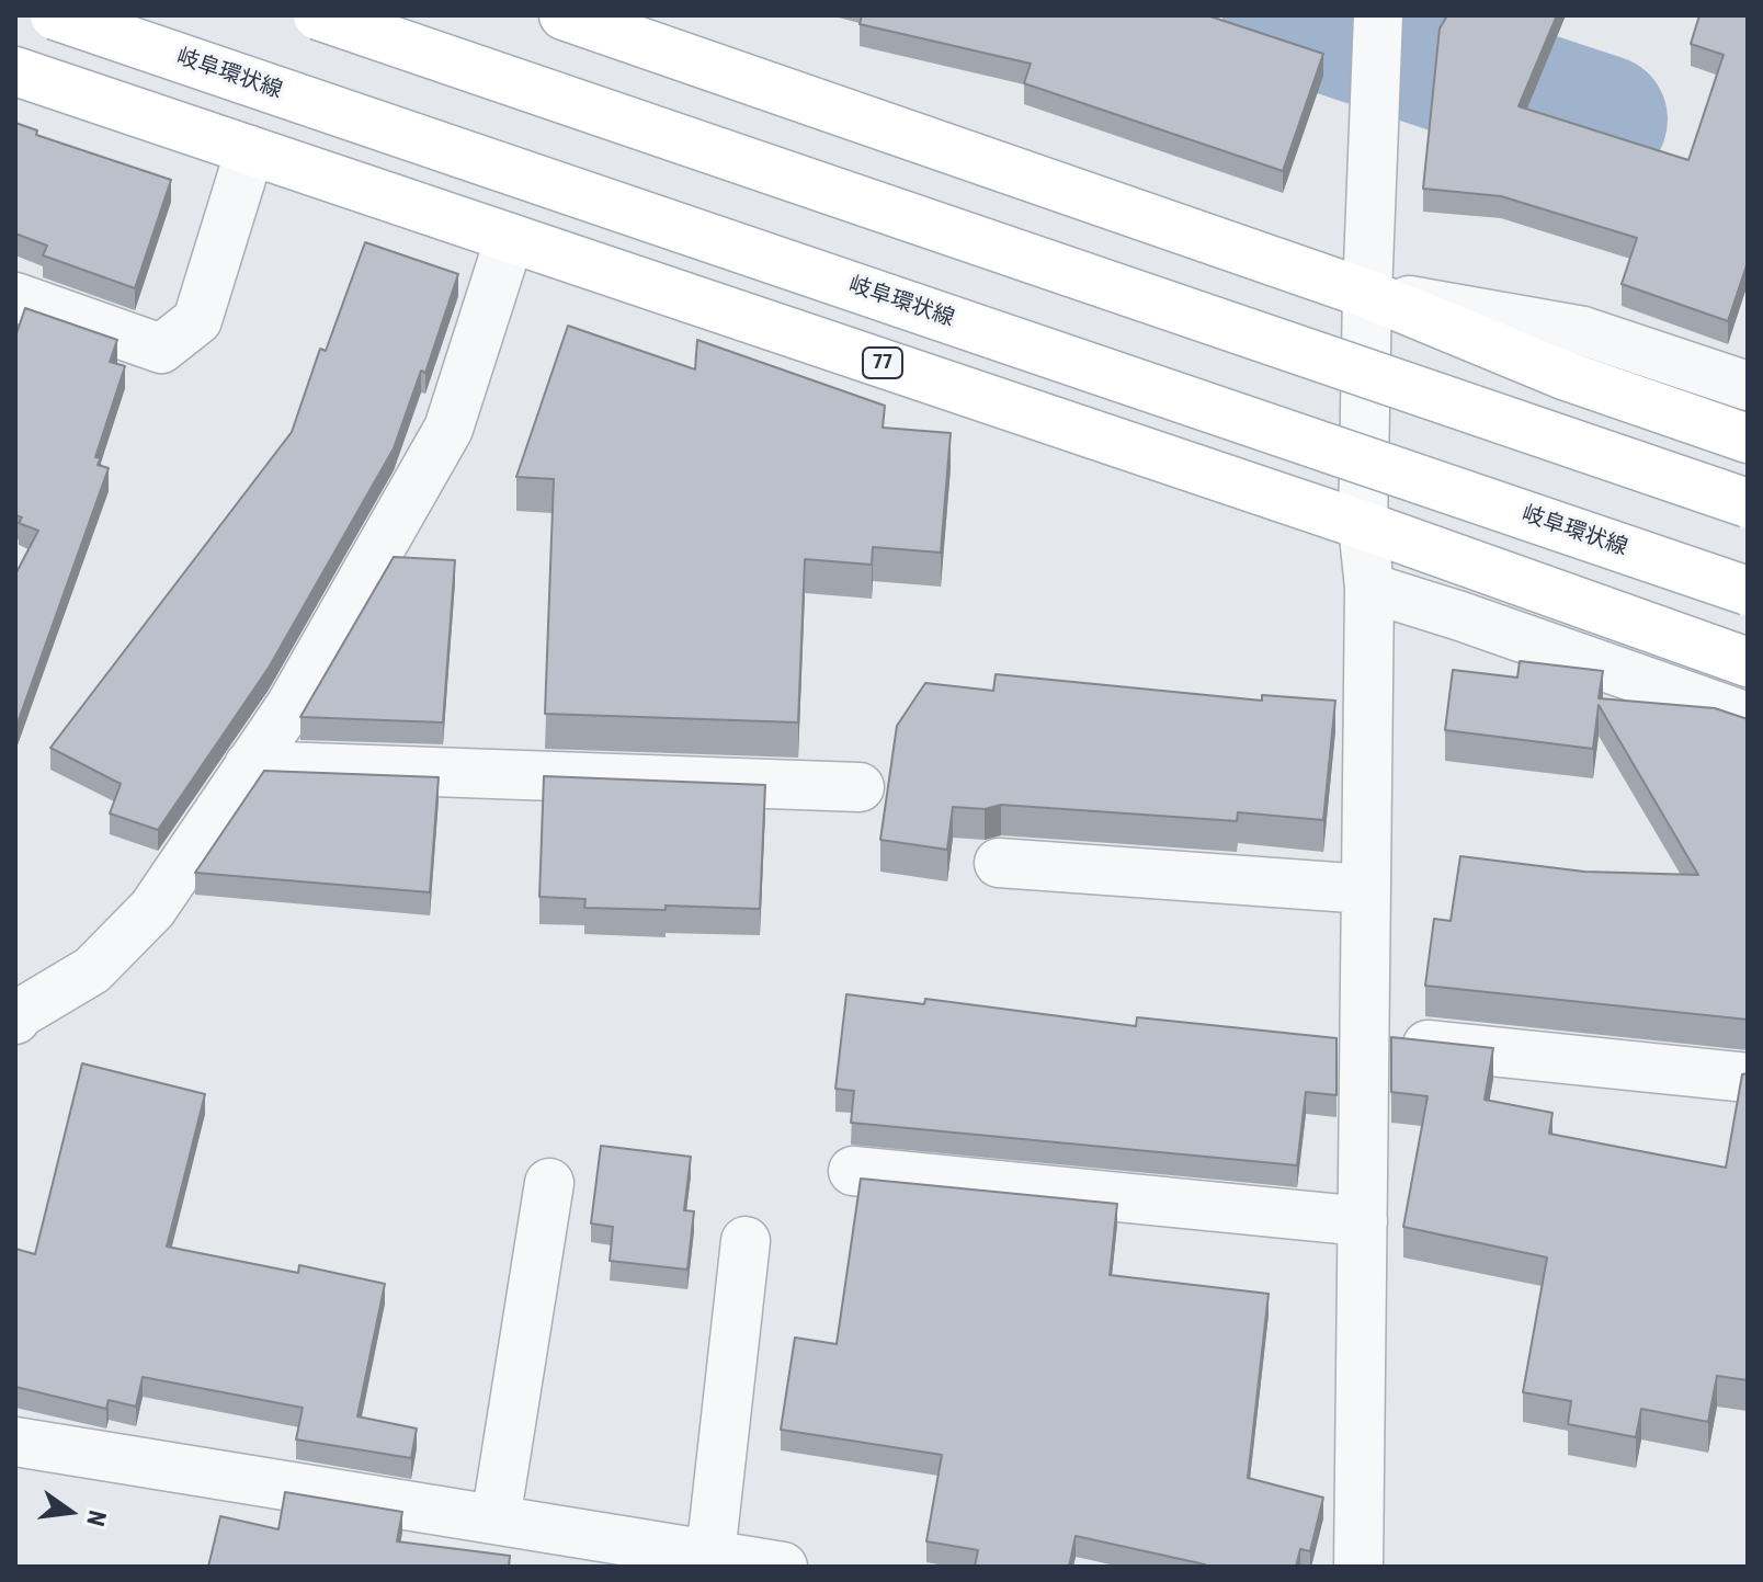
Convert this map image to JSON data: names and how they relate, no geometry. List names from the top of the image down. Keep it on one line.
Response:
{"streets":{"main road":["岐阜環状線","77"]},"north":"right"}
